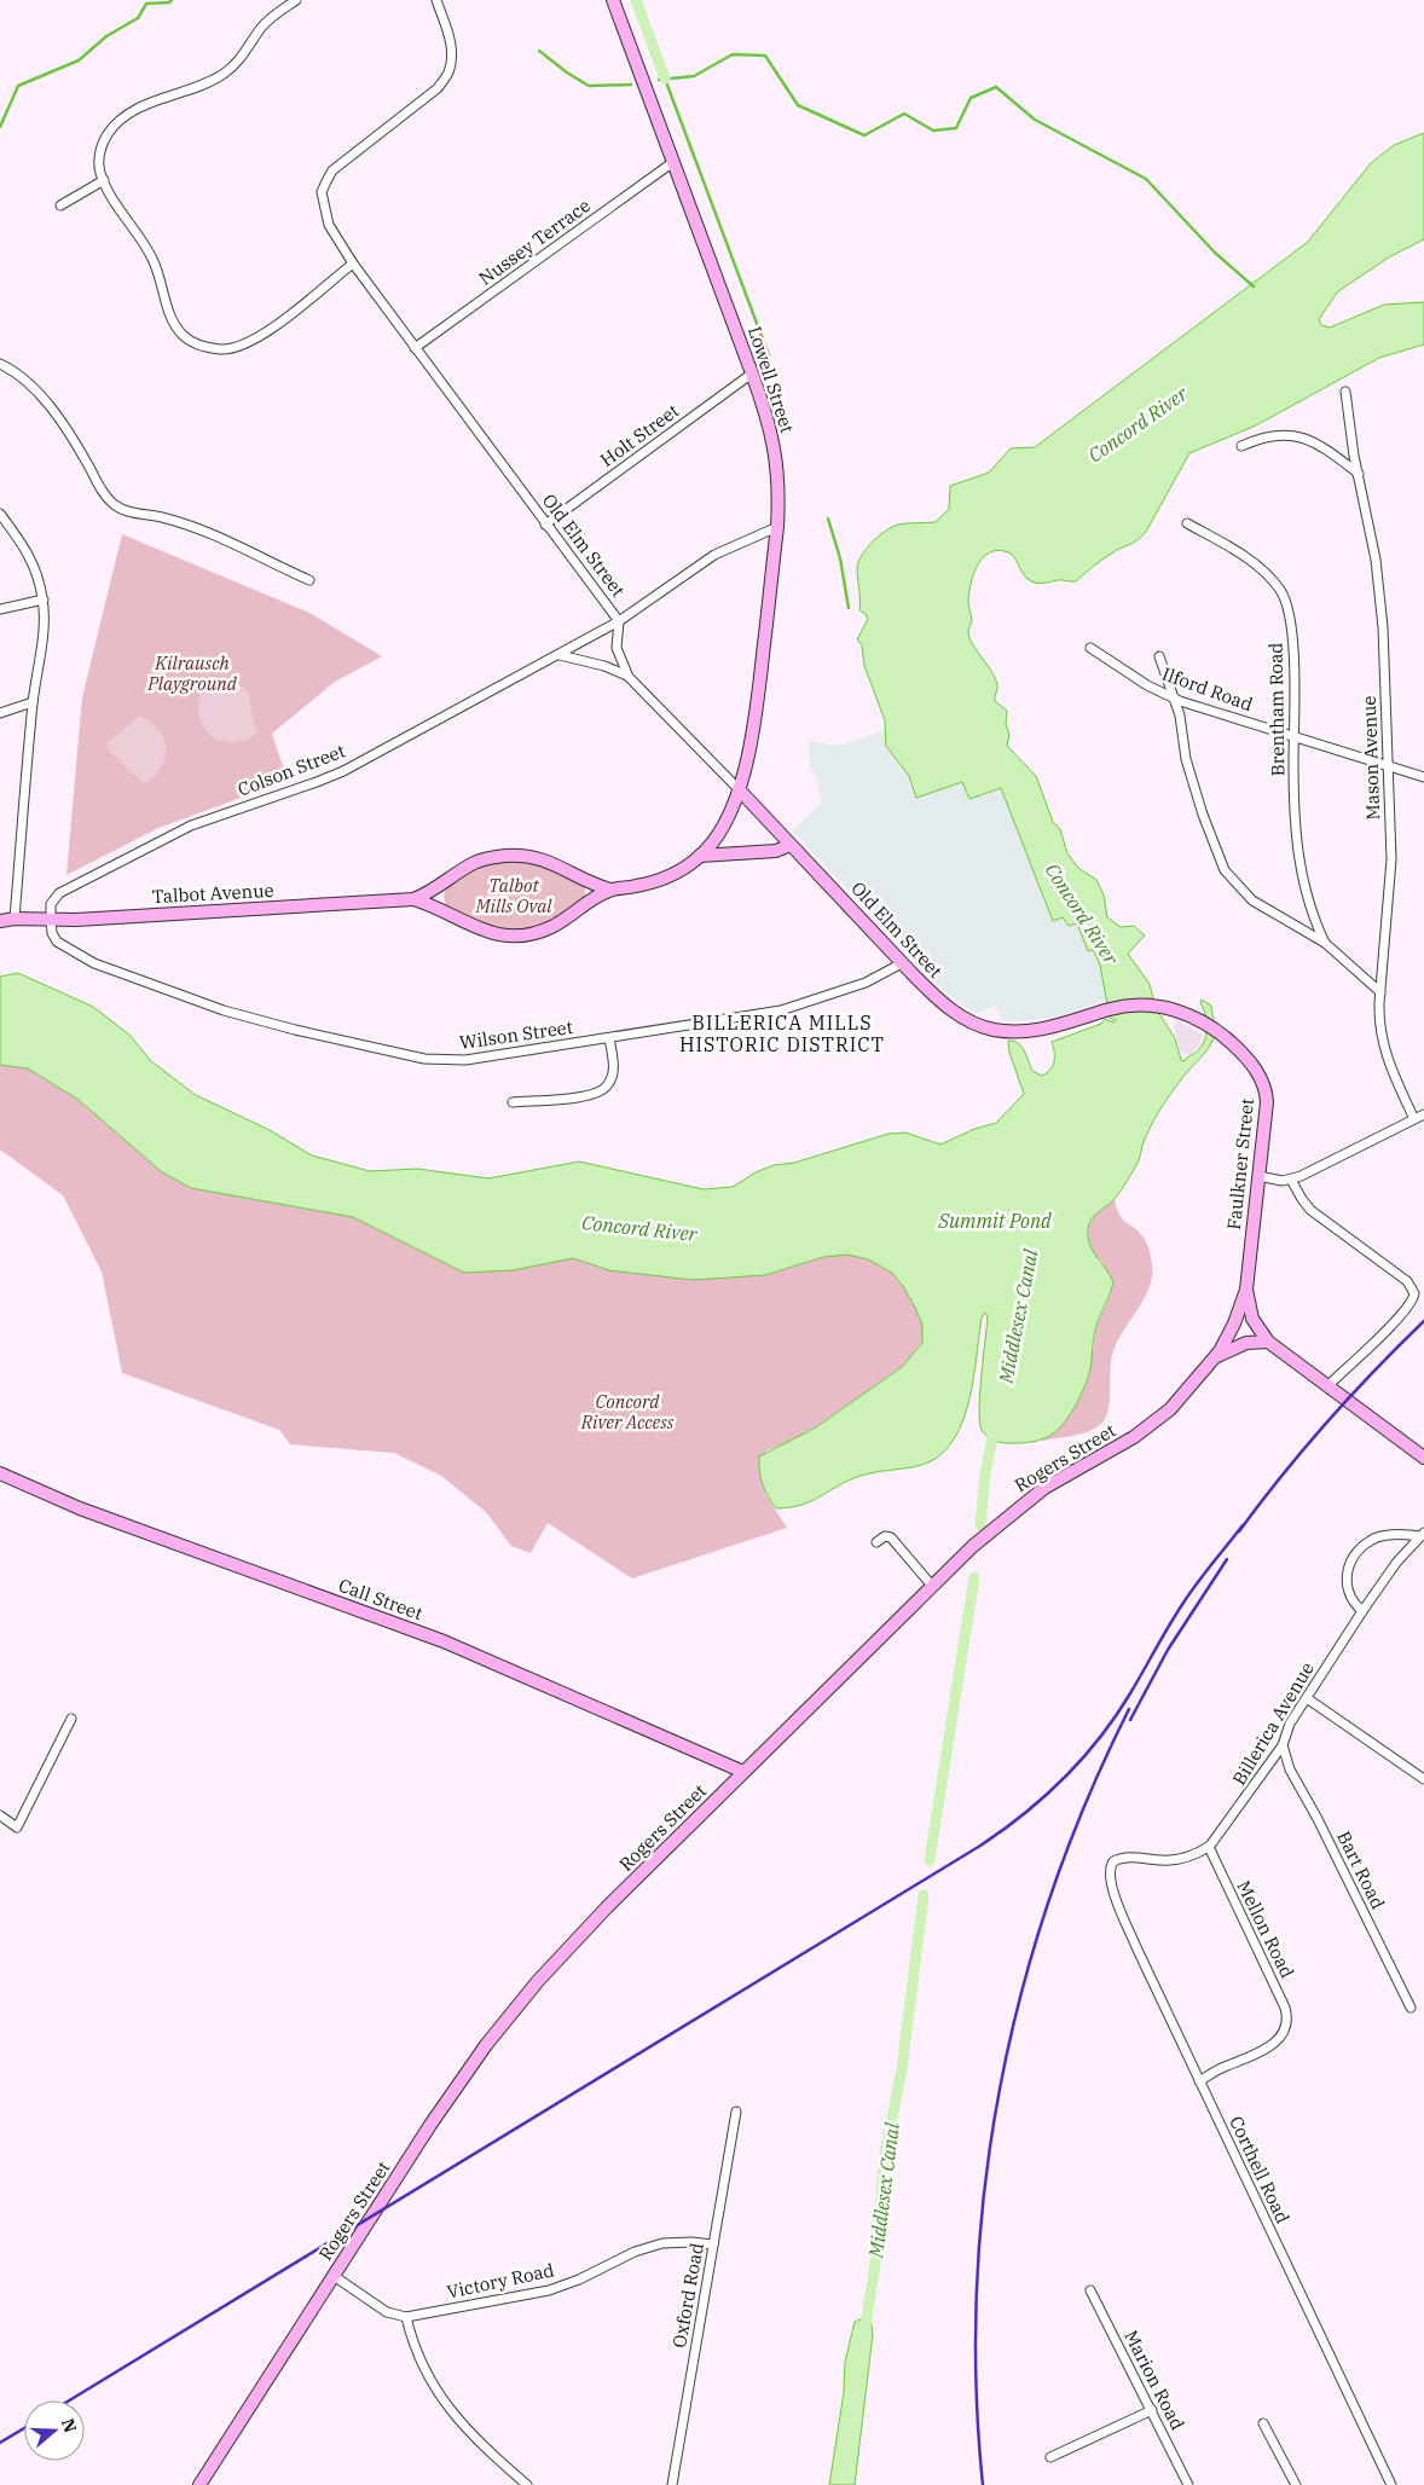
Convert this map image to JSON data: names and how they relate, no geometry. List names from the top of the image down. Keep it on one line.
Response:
{"streets":{"main road":["Lowell Street","Old Elm Street","Talbot Avenue","Faulkner Street","Rogers Street","Call Street"],"street":["Nussey Terrace","Holt Street","Ilford Road","Brentham Road","Mason Avenue","Colson Street","Wilson Street","Billerica Avenue","Bart Road","Mellon Road","Corthell Road","Victory Road","Oxford Road","Marion Road"]},"crossings":[["Nussey Terrace","Lowell Street"],["Nussey Terrace","Old Elm Street"],["Lowell Street","Holt Street"],["Lowell Street","Old Elm Street"],["Lowell Street","Colson Street"],["Lowell Street","Talbot Avenue"],["Holt Street","Old Elm Street"],["Old Elm Street","Colson Street"],["Old Elm Street","Talbot Avenue"],["Old Elm Street","Wilson Street"],["Old Elm Street","Faulkner Street"],["Ilford Road","Brentham Road"],["Ilford Road","Mason Avenue"],["Colson Street","Talbot Avenue"],["Colson Street","Wilson Street"],["Talbot Avenue","Wilson Street"],["Faulkner Street","Rogers Street"],["Rogers Street","Call Street"],["Billerica Avenue","Bart Road"],["Billerica Avenue","Mellon Road"],["Billerica Avenue","Corthell Road"],["Mellon Road","Corthell Road"],["Victory Road","Oxford Road"]],"districts":["BILLERICA MILLS HISTORIC DISTRICT"],"water":["Concord River","Summit Pond","Middlesex Canal"],"parks":["Kilrausch Playground","Talbot Mills Oval","Concord River Access"],"north":"right"}
